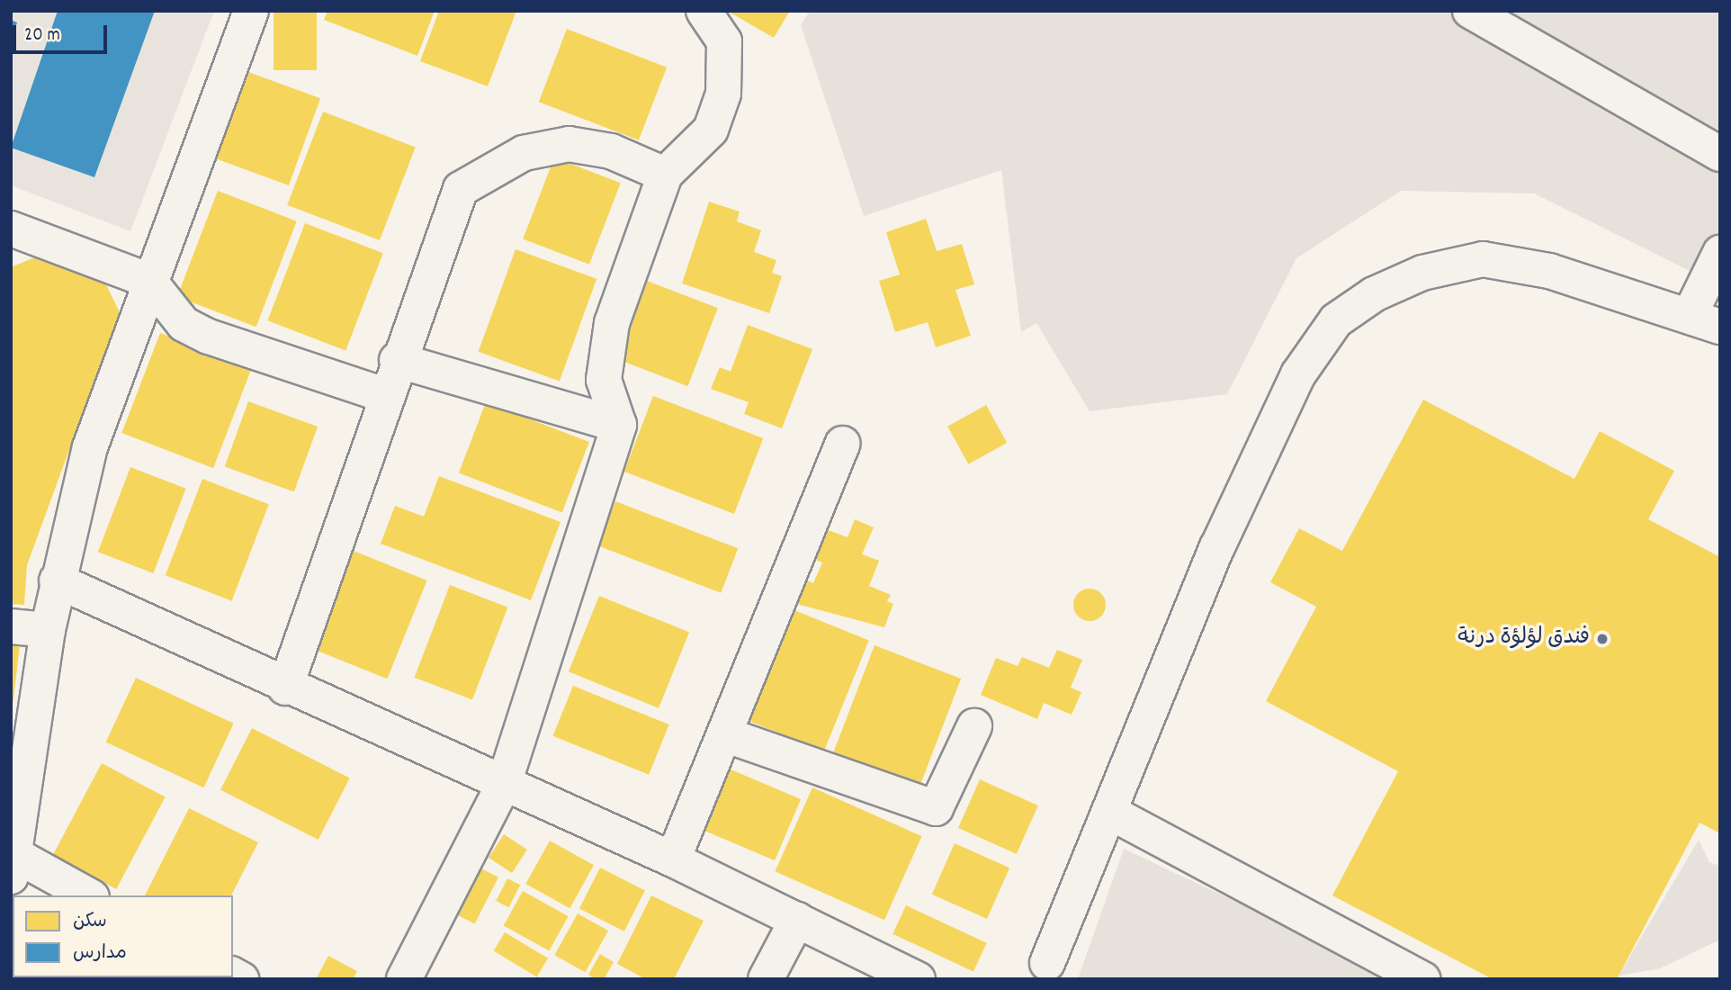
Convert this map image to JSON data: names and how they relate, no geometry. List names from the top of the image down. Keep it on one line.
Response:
{"places":["فندق لؤلؤة درنة"],"legend":["سكن","مدارس"],"scale_bar":"20 m"}
